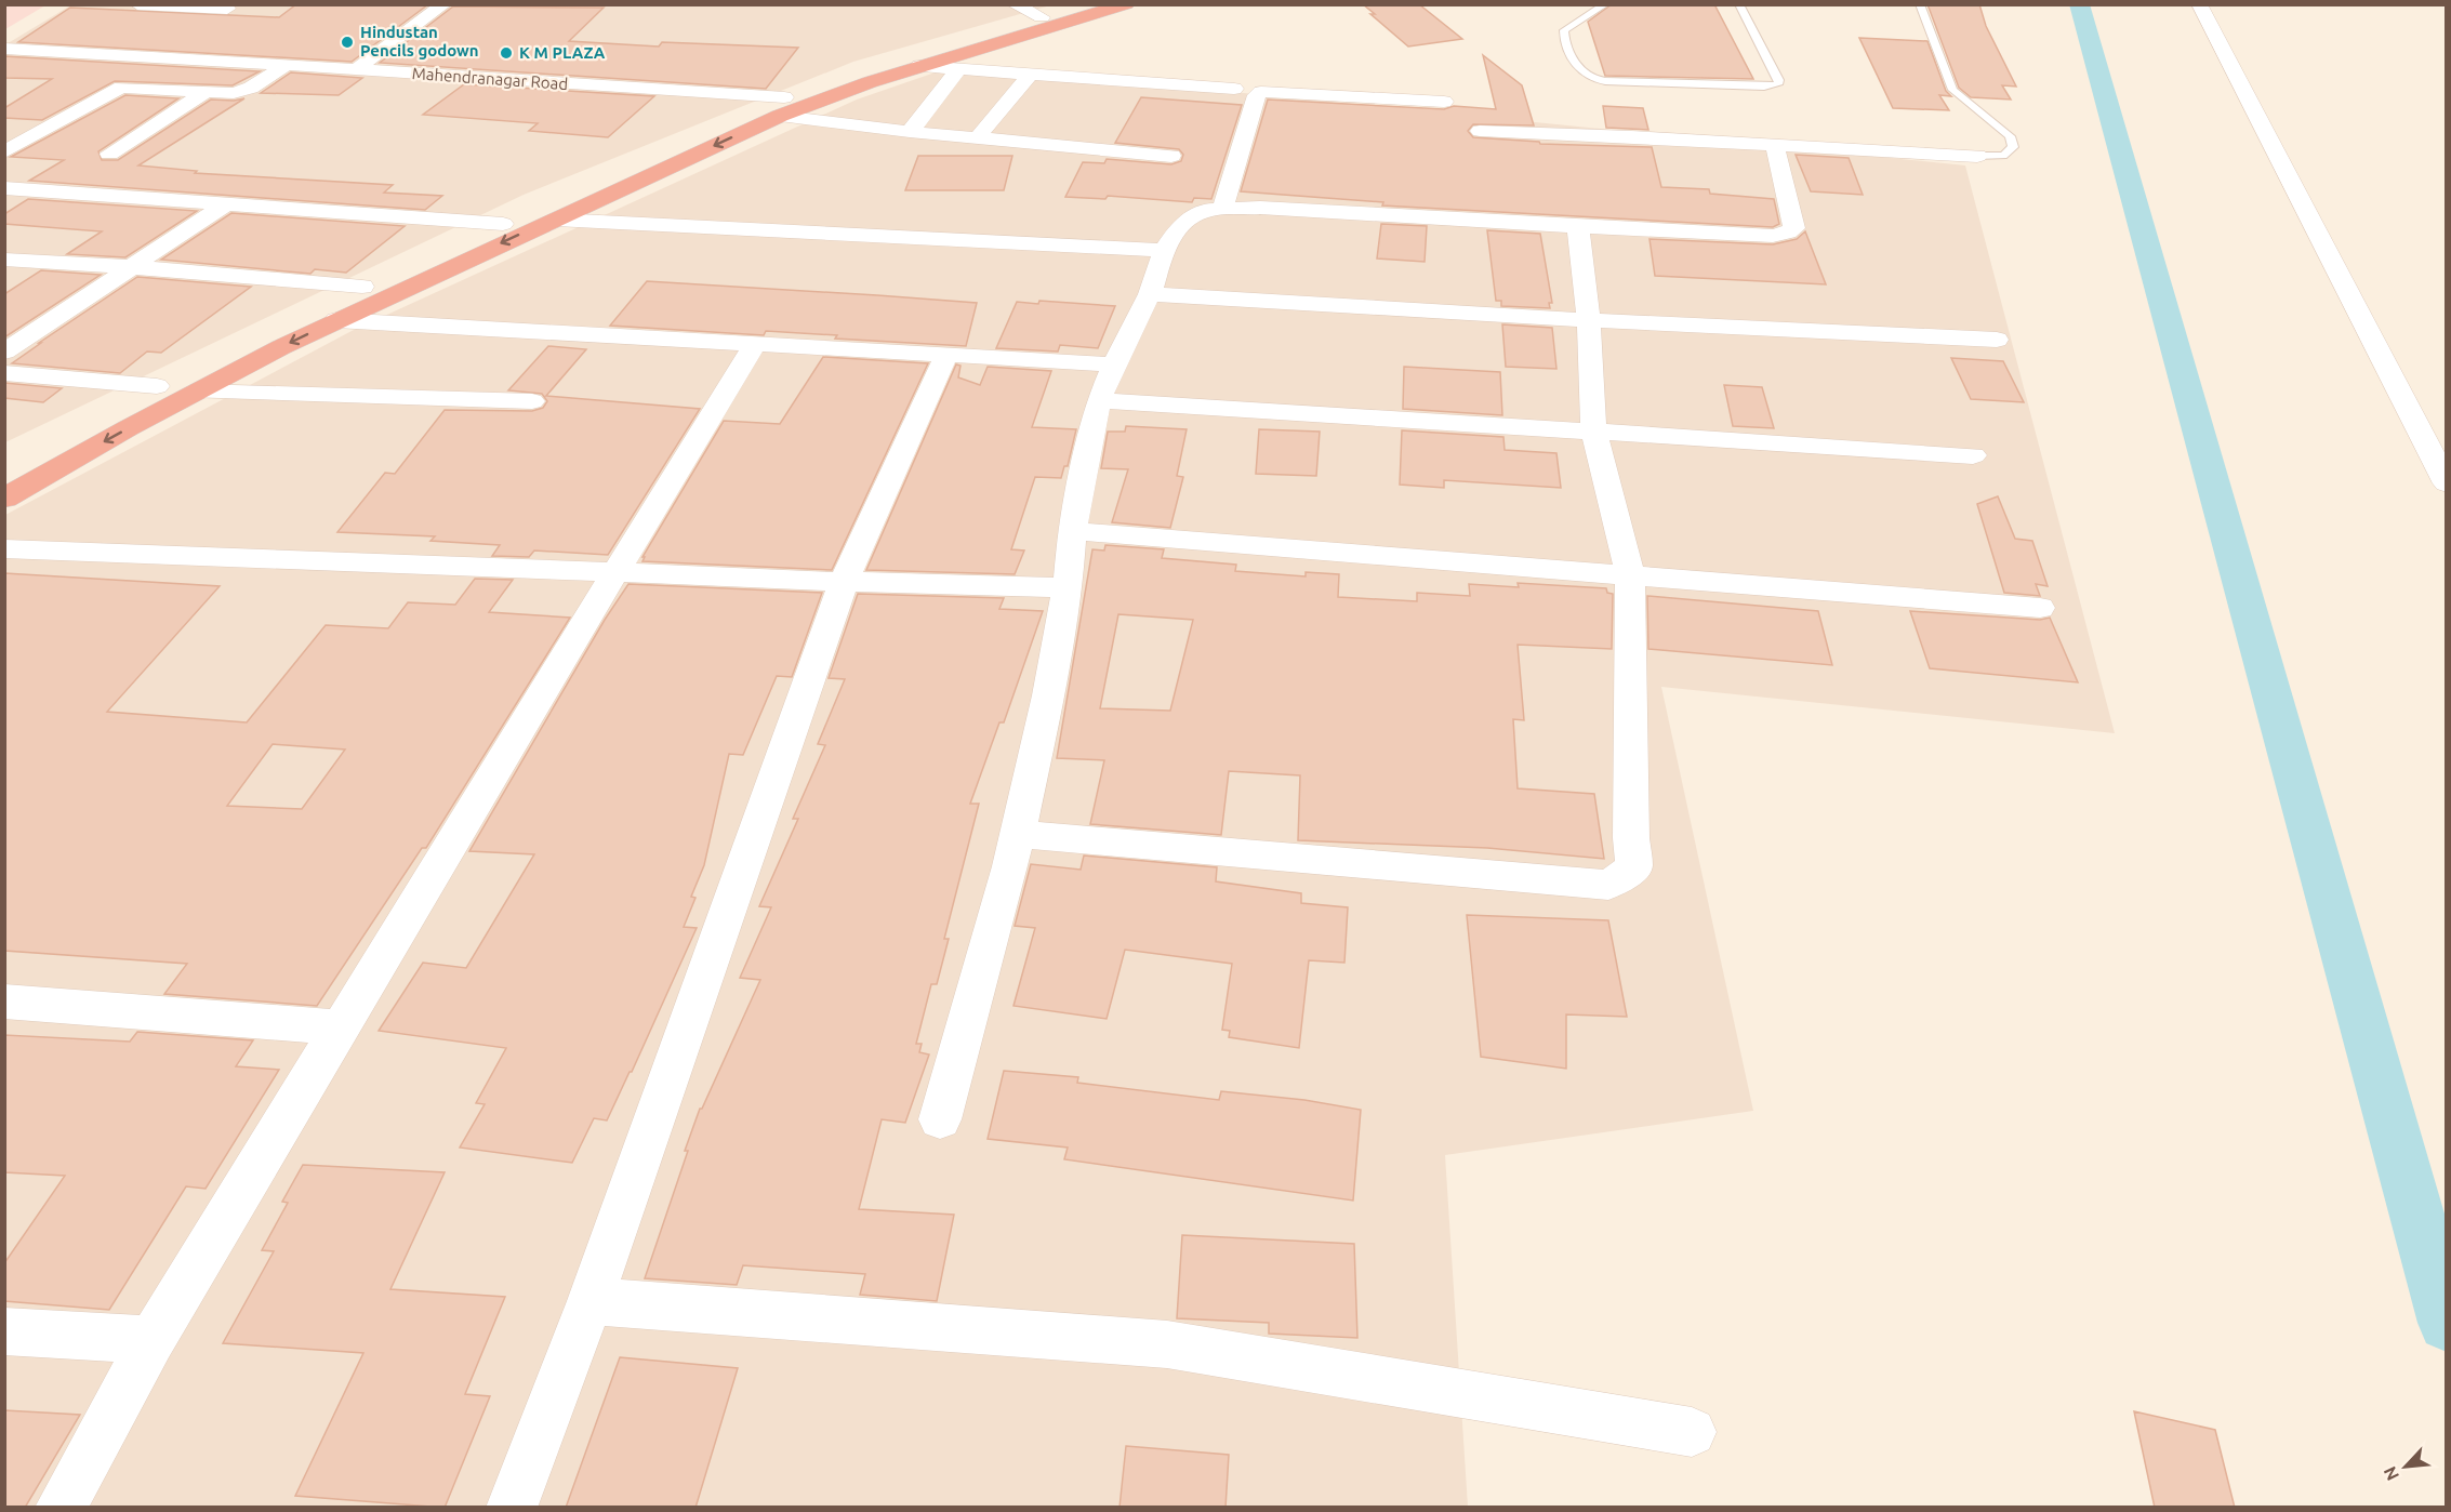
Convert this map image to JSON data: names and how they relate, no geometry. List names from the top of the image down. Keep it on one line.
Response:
{"streets":{"street":["Mahendranagar Road"]},"places":["Hindustan Pencils godown","K M PLAZA"],"north":"bottom left"}
